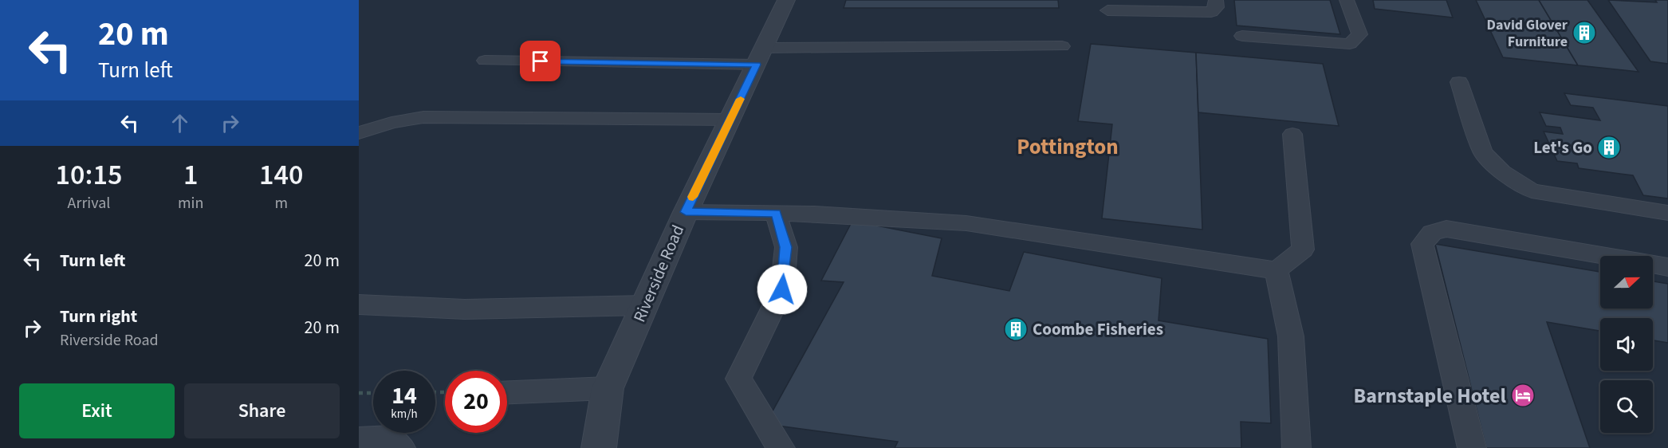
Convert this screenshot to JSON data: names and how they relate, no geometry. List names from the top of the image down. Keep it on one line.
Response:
{"streets":{"street":["Riverside Road"]},"districts":["Pottington"],"places":{"building":["David Glover Furniture","Let's Go","Coombe Fisheries"],"hotel":["Barnstaple Hotel"]},"north":"right","page":{"turn":["20 m","Turn left"],"eta":["10:15","Arrival","1","min","140","m"],"list":[{"name":"Turn left","value":"20 m"},{"name":"Turn right","note":"Riverside Road","value":"20 m"}],"speed":"14 km/h","limit":"20","buttons":["Exit","Share"]}}
